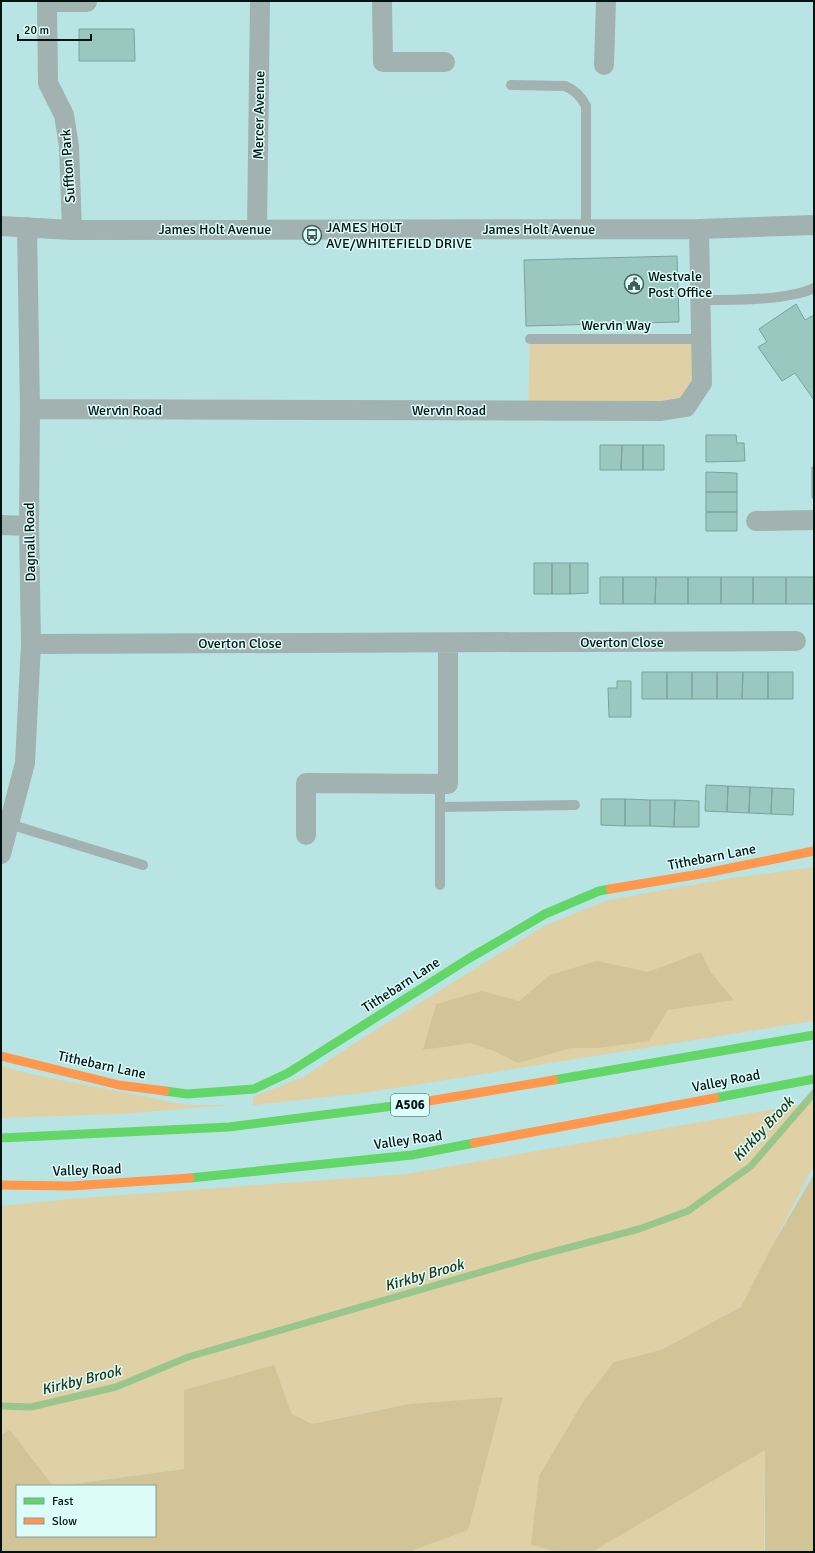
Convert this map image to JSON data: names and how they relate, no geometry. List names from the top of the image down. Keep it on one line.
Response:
{"streets":{"main road":["Tithebarn Lane","Valley Road","A506"],"street":["Mercer Avenue","Suffton Park","James Holt Avenue","Wervin Road","Dagnall Road","Overton Close"],"lane":["Wervin Way"]},"crossings":[["Mercer Avenue","James Holt Avenue"],["Suffton Park","James Holt Avenue"],["James Holt Avenue","Wervin Road"],["James Holt Avenue","Dagnall Road"],["Wervin Way","Wervin Road"],["Wervin Road","Dagnall Road"],["Dagnall Road","Overton Close"]],"water":["Kirkby Brook"],"places":{"bus stop":["JAMES HOLT AVE/WHITEFIELD DRIVE"],"public building":["Westvale Post Office"]},"legend":["Fast","Slow"],"scale_bar":"20 m"}
